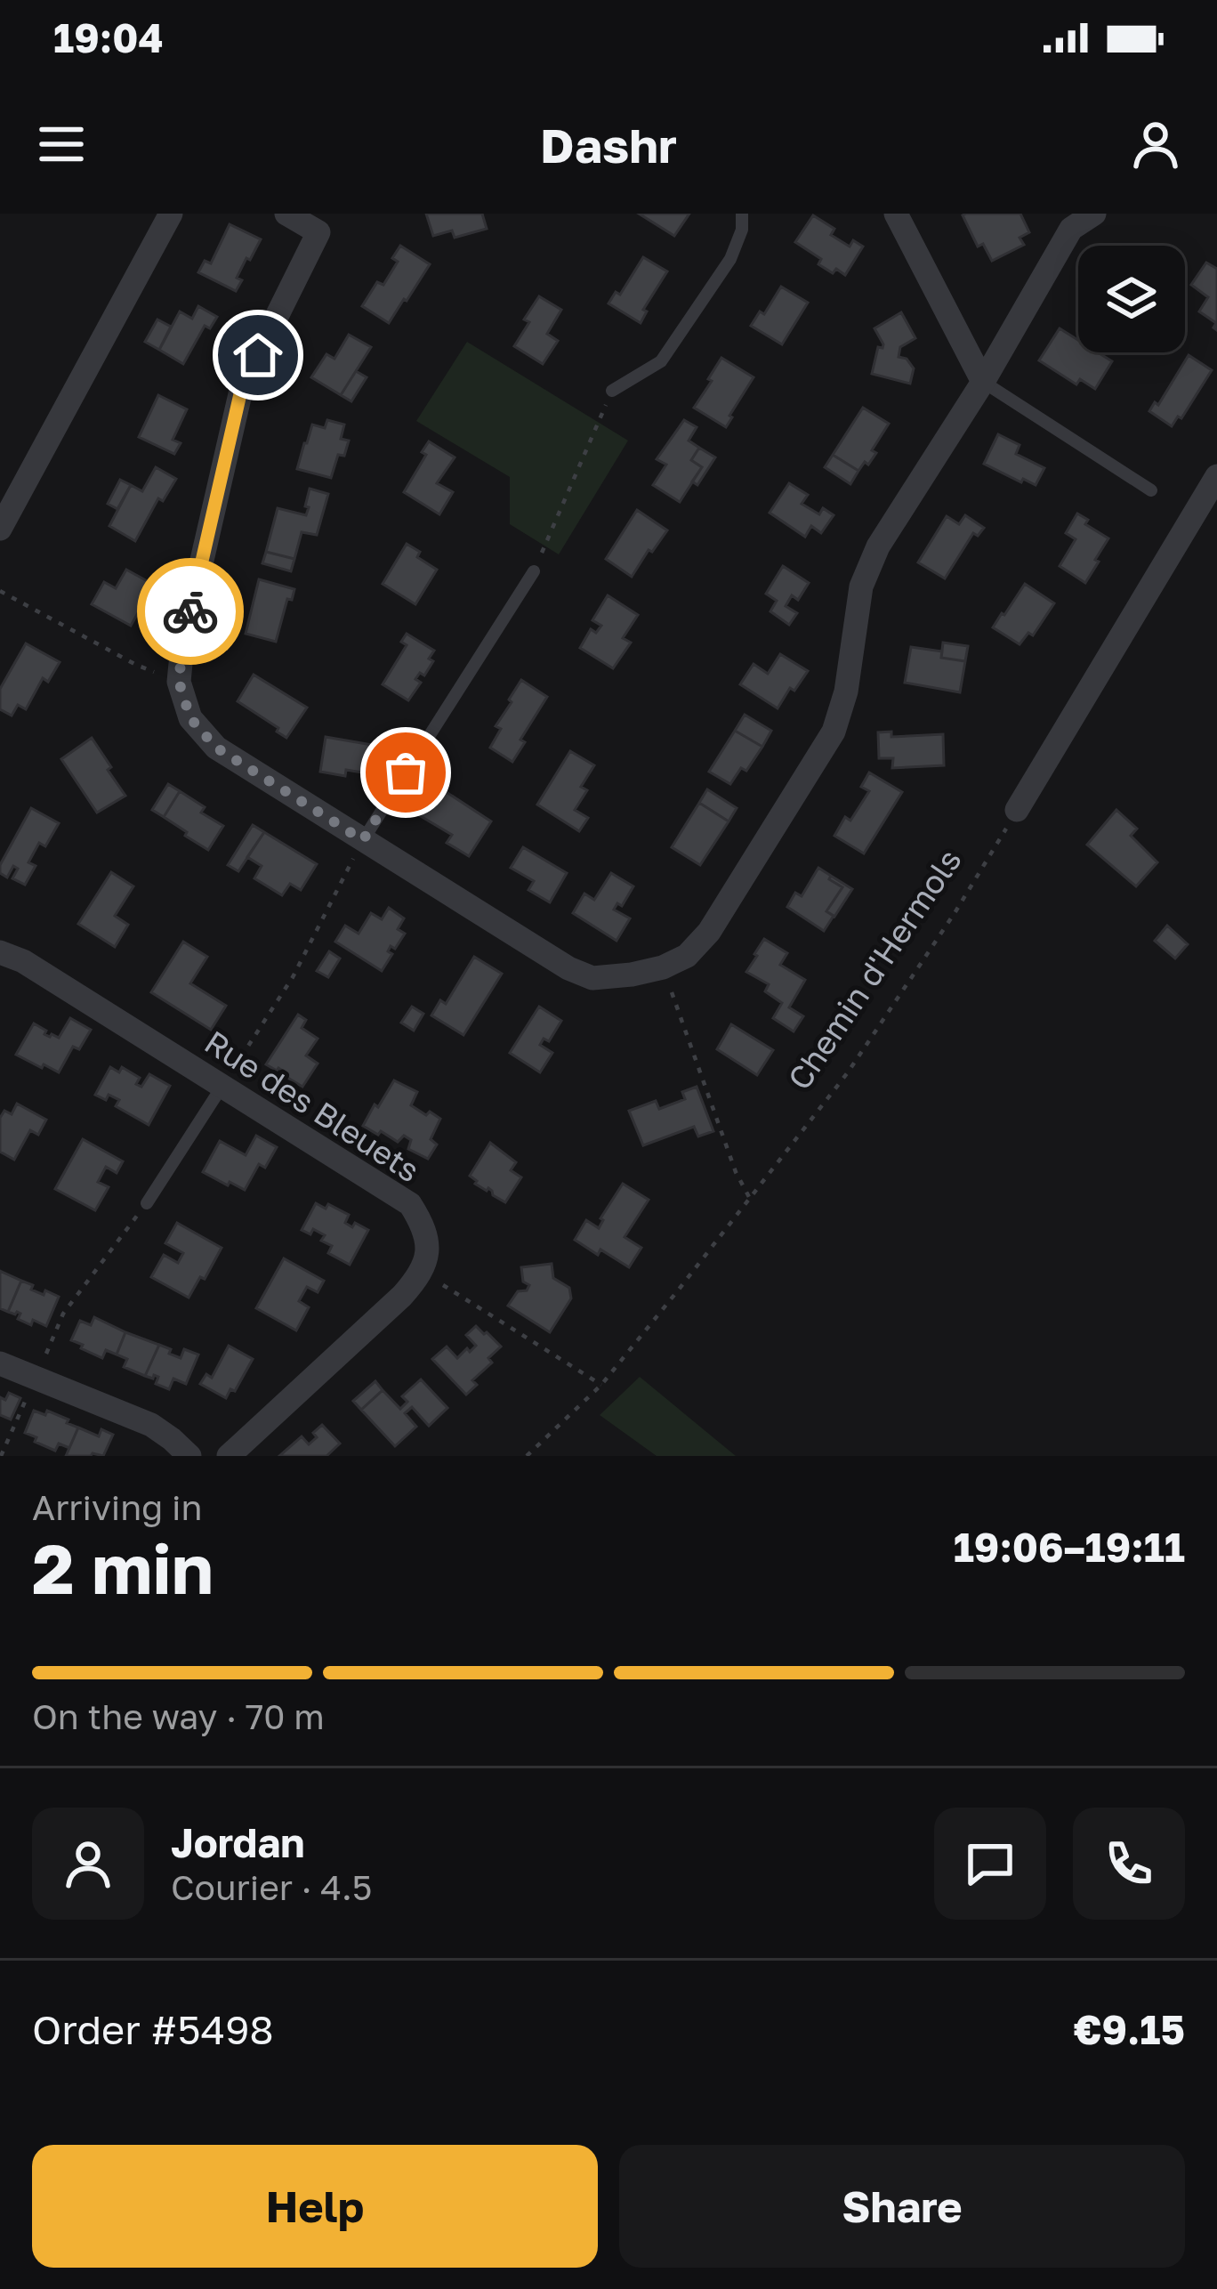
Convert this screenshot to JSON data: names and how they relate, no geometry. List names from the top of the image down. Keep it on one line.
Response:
{"streets":{"street":["Rue des Bleuets"],"path":["Chemin d'Hermols"]},"page":{"status":"19:04","header":"Dashr","heading":["2 min","Arriving in","19:06–19:11"],"panel":["Jordan","Courier · 4.5","Order #5498","€9.15"],"bar":"On the way · 70 m","buttons":["Help","Share"]}}
